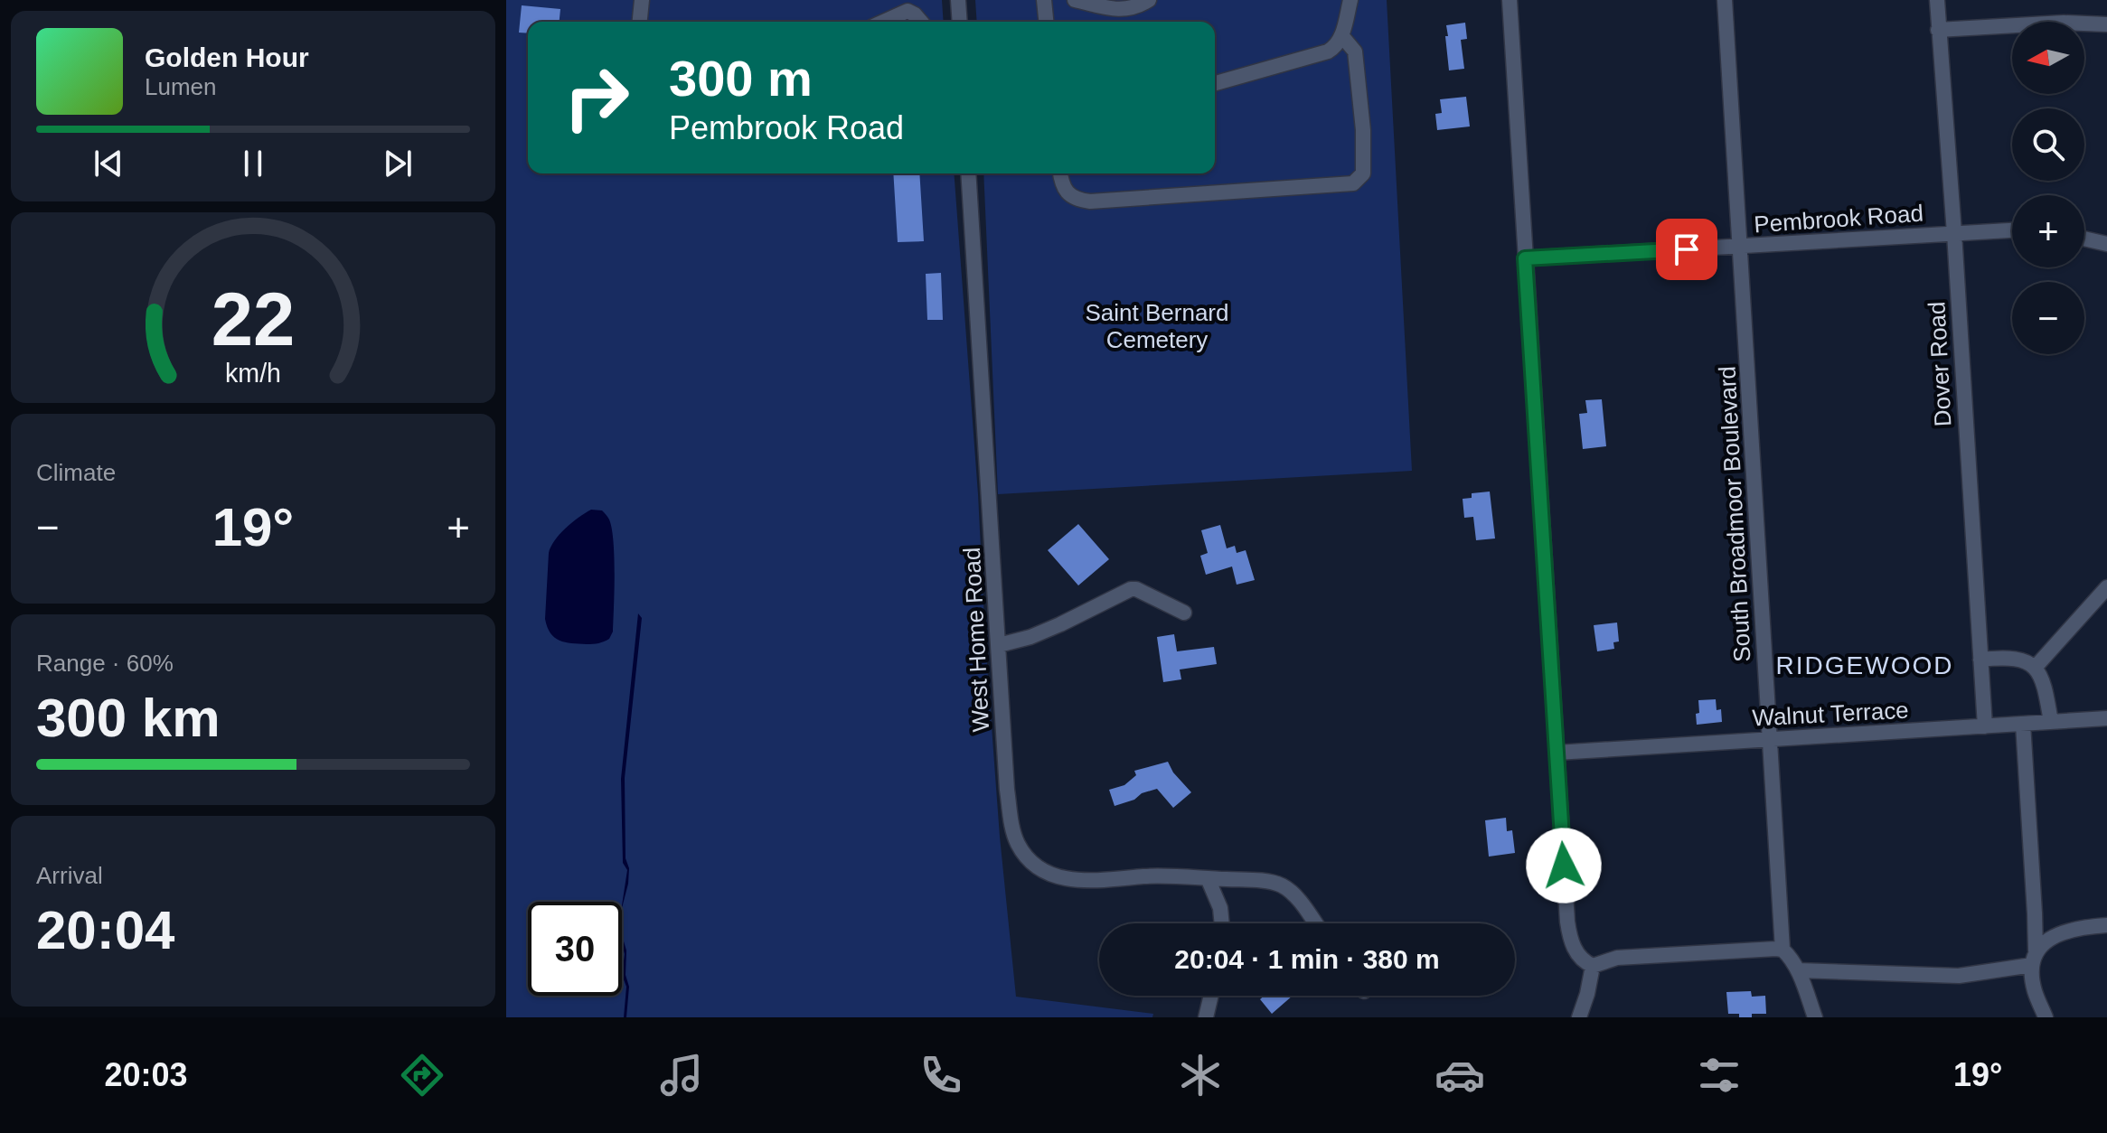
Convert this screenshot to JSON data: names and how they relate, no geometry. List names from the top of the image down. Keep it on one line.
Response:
{"streets":{"street":["Pembrook Road","Dover Road","South Broadmoor Boulevard","West Home Road","Walnut Terrace"]},"crossings":[["Pembrook Road","Dover Road"],["Pembrook Road","South Broadmoor Boulevard"],["Dover Road","Walnut Terrace"],["South Broadmoor Boulevard","Walnut Terrace"]],"districts":["RIDGEWOOD"],"parks":["Saint Bernard Cemetery"],"north":"left","page":{"map_buttons":["+","−"],"turn":["300 m","Pembrook Road"],"song":["Golden Hour","Lumen"],"tile":["Climate",["Range · 60%","300 km"],["Arrival","20:04"]],"heat":["−","19°","+"],"limit":"30","trip":"20:04 · 1 min · 380 m","tabs":["20:03","19°"],"gauge":["22","km/h"]}}
